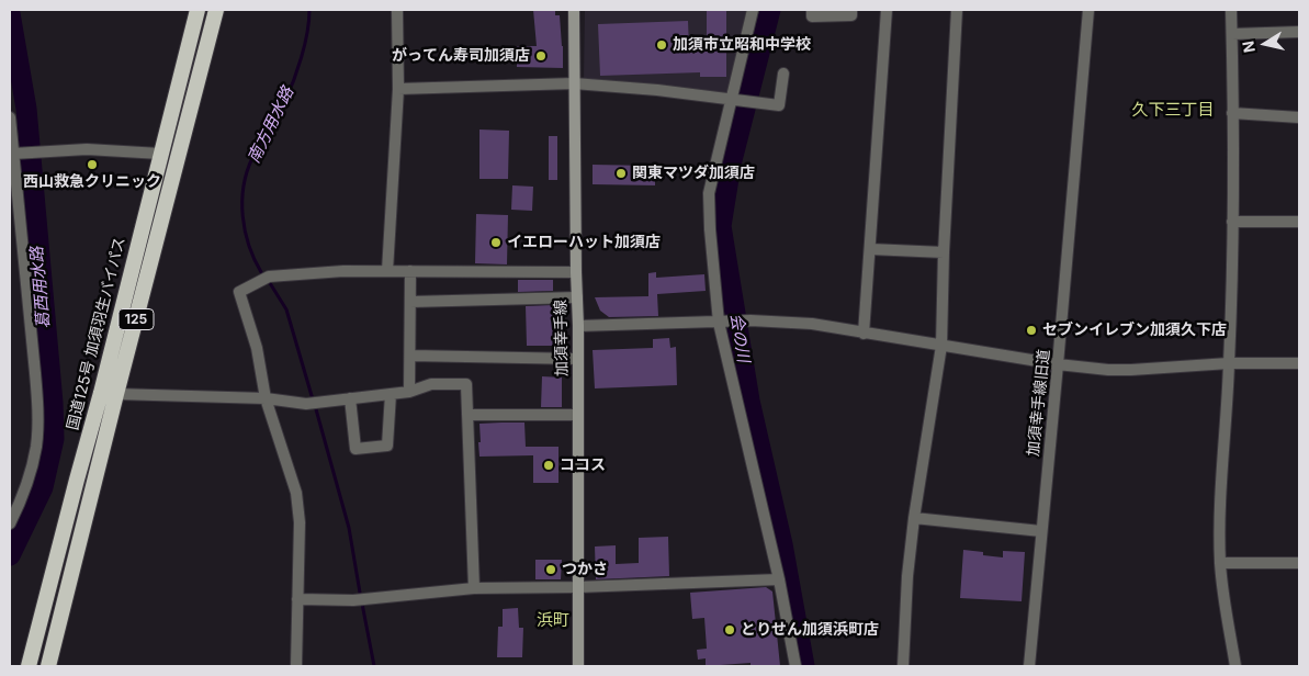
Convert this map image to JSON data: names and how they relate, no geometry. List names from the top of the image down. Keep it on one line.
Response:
{"streets":{"highway":["125","国道125号 加須羽生バイパス"],"main road":["加須幸手線"],"street":["加須幸手線旧道"]},"districts":["久下三丁目","浜町"],"water":["南方用水路","葛西用水路","会の川"],"places":["加須市立昭和中学校","がってん寿司加須店","西山救急クリニック","関東マツダ加須店","イエローハット加須店","セブンイレブン加須久下店","ココス","つかさ","とりせん加須浜町店"],"north":"left"}
